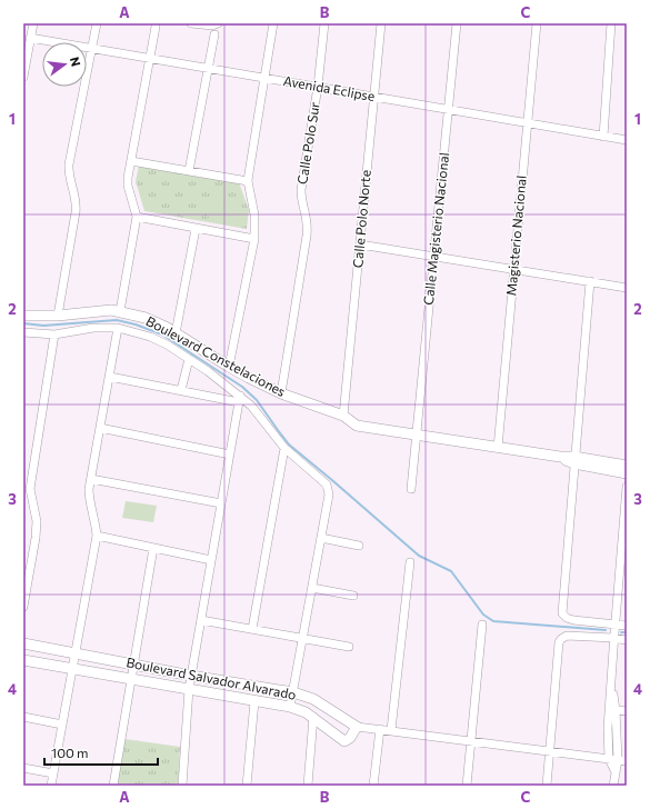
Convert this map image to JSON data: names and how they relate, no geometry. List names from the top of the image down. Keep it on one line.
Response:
{"streets":{"street":["Avenida Eclipse","Calle Polo Sur","Calle Polo Norte","Calle Magisterio Nacional","Magisterio Nacional","Boulevard Constelaciones","Boulevard Salvador Alvarado"]},"crossings":[["Avenida Eclipse","Calle Polo Sur"],["Avenida Eclipse","Calle Polo Norte"],["Avenida Eclipse","Calle Magisterio Nacional"],["Avenida Eclipse","Magisterio Nacional"],["Calle Polo Sur","Boulevard Constelaciones"],["Calle Polo Norte","Boulevard Constelaciones"],["Calle Magisterio Nacional","Boulevard Constelaciones"],["Magisterio Nacional","Boulevard Constelaciones"]],"scale_bar":"100 m","north":"right","grid":{"columns":["A","B","C"],"rows":["1","2","3","4"]}}
